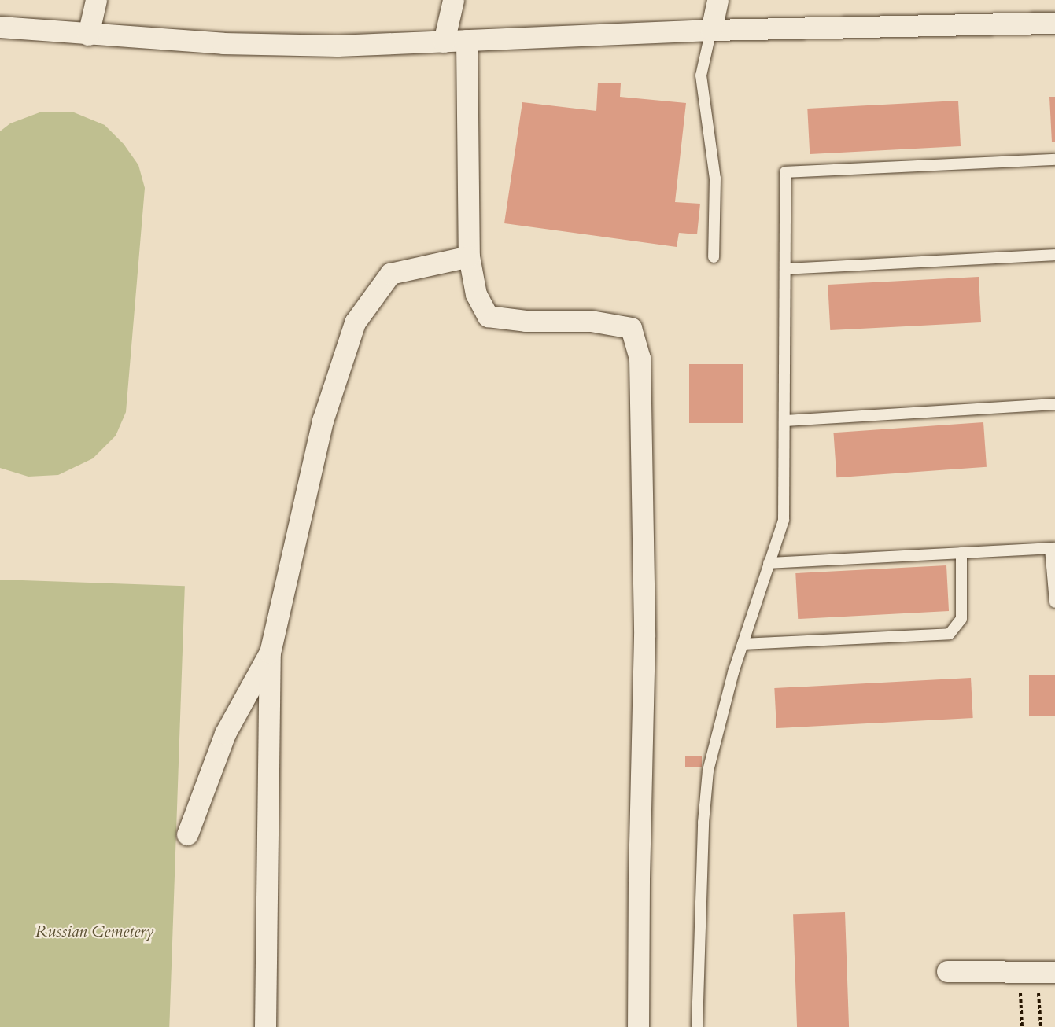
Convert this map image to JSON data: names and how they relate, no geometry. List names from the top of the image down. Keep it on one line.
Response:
{"parks":["Russian Cemetery"]}
